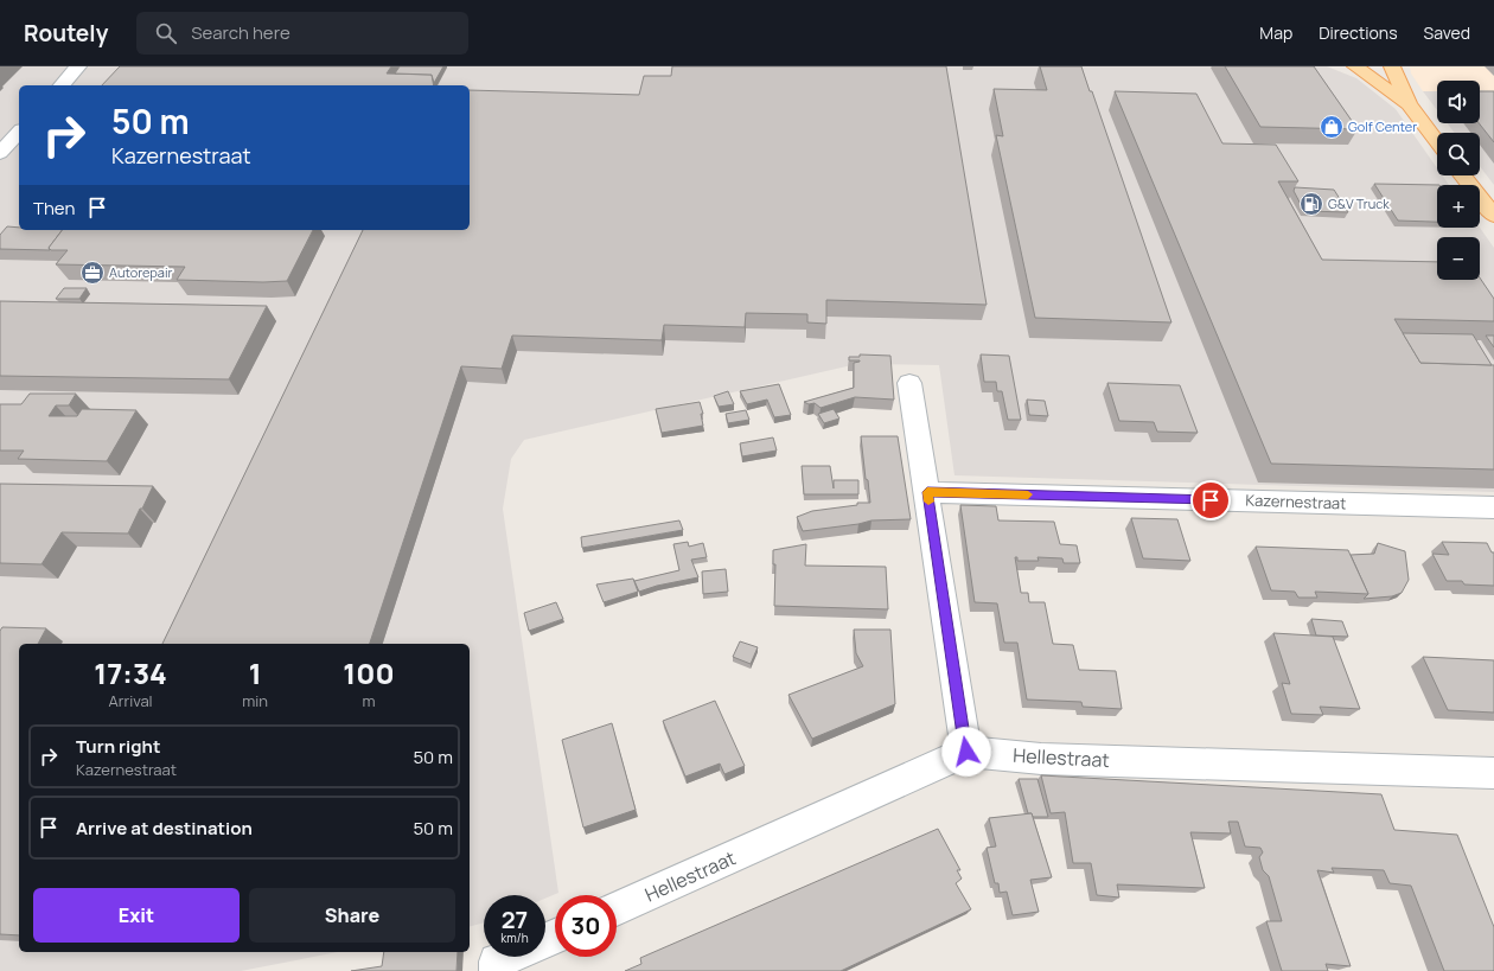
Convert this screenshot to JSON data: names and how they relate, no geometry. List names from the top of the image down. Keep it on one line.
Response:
{"streets":{"street":["Kazernestraat","Hellestraat"]},"places":{"shop":["Golf Center"],"fuel station":["G&V Truck"],"office":["Autorepair"]},"page":{"header":"Routely","search":"Search here","nav":["Map","Directions","Saved"],"map_buttons":["+","−"],"turn":["50 m","Kazernestraat"],"then":"Then","eta":["17:34","Arrival","1","min","100","m"],"list":[{"name":"Turn right","note":"Kazernestraat","value":"50 m"},{"name":"Arrive at destination","value":"50 m"}],"buttons":["Exit","Share"],"speed":"27 km/h","limit":"30"}}
